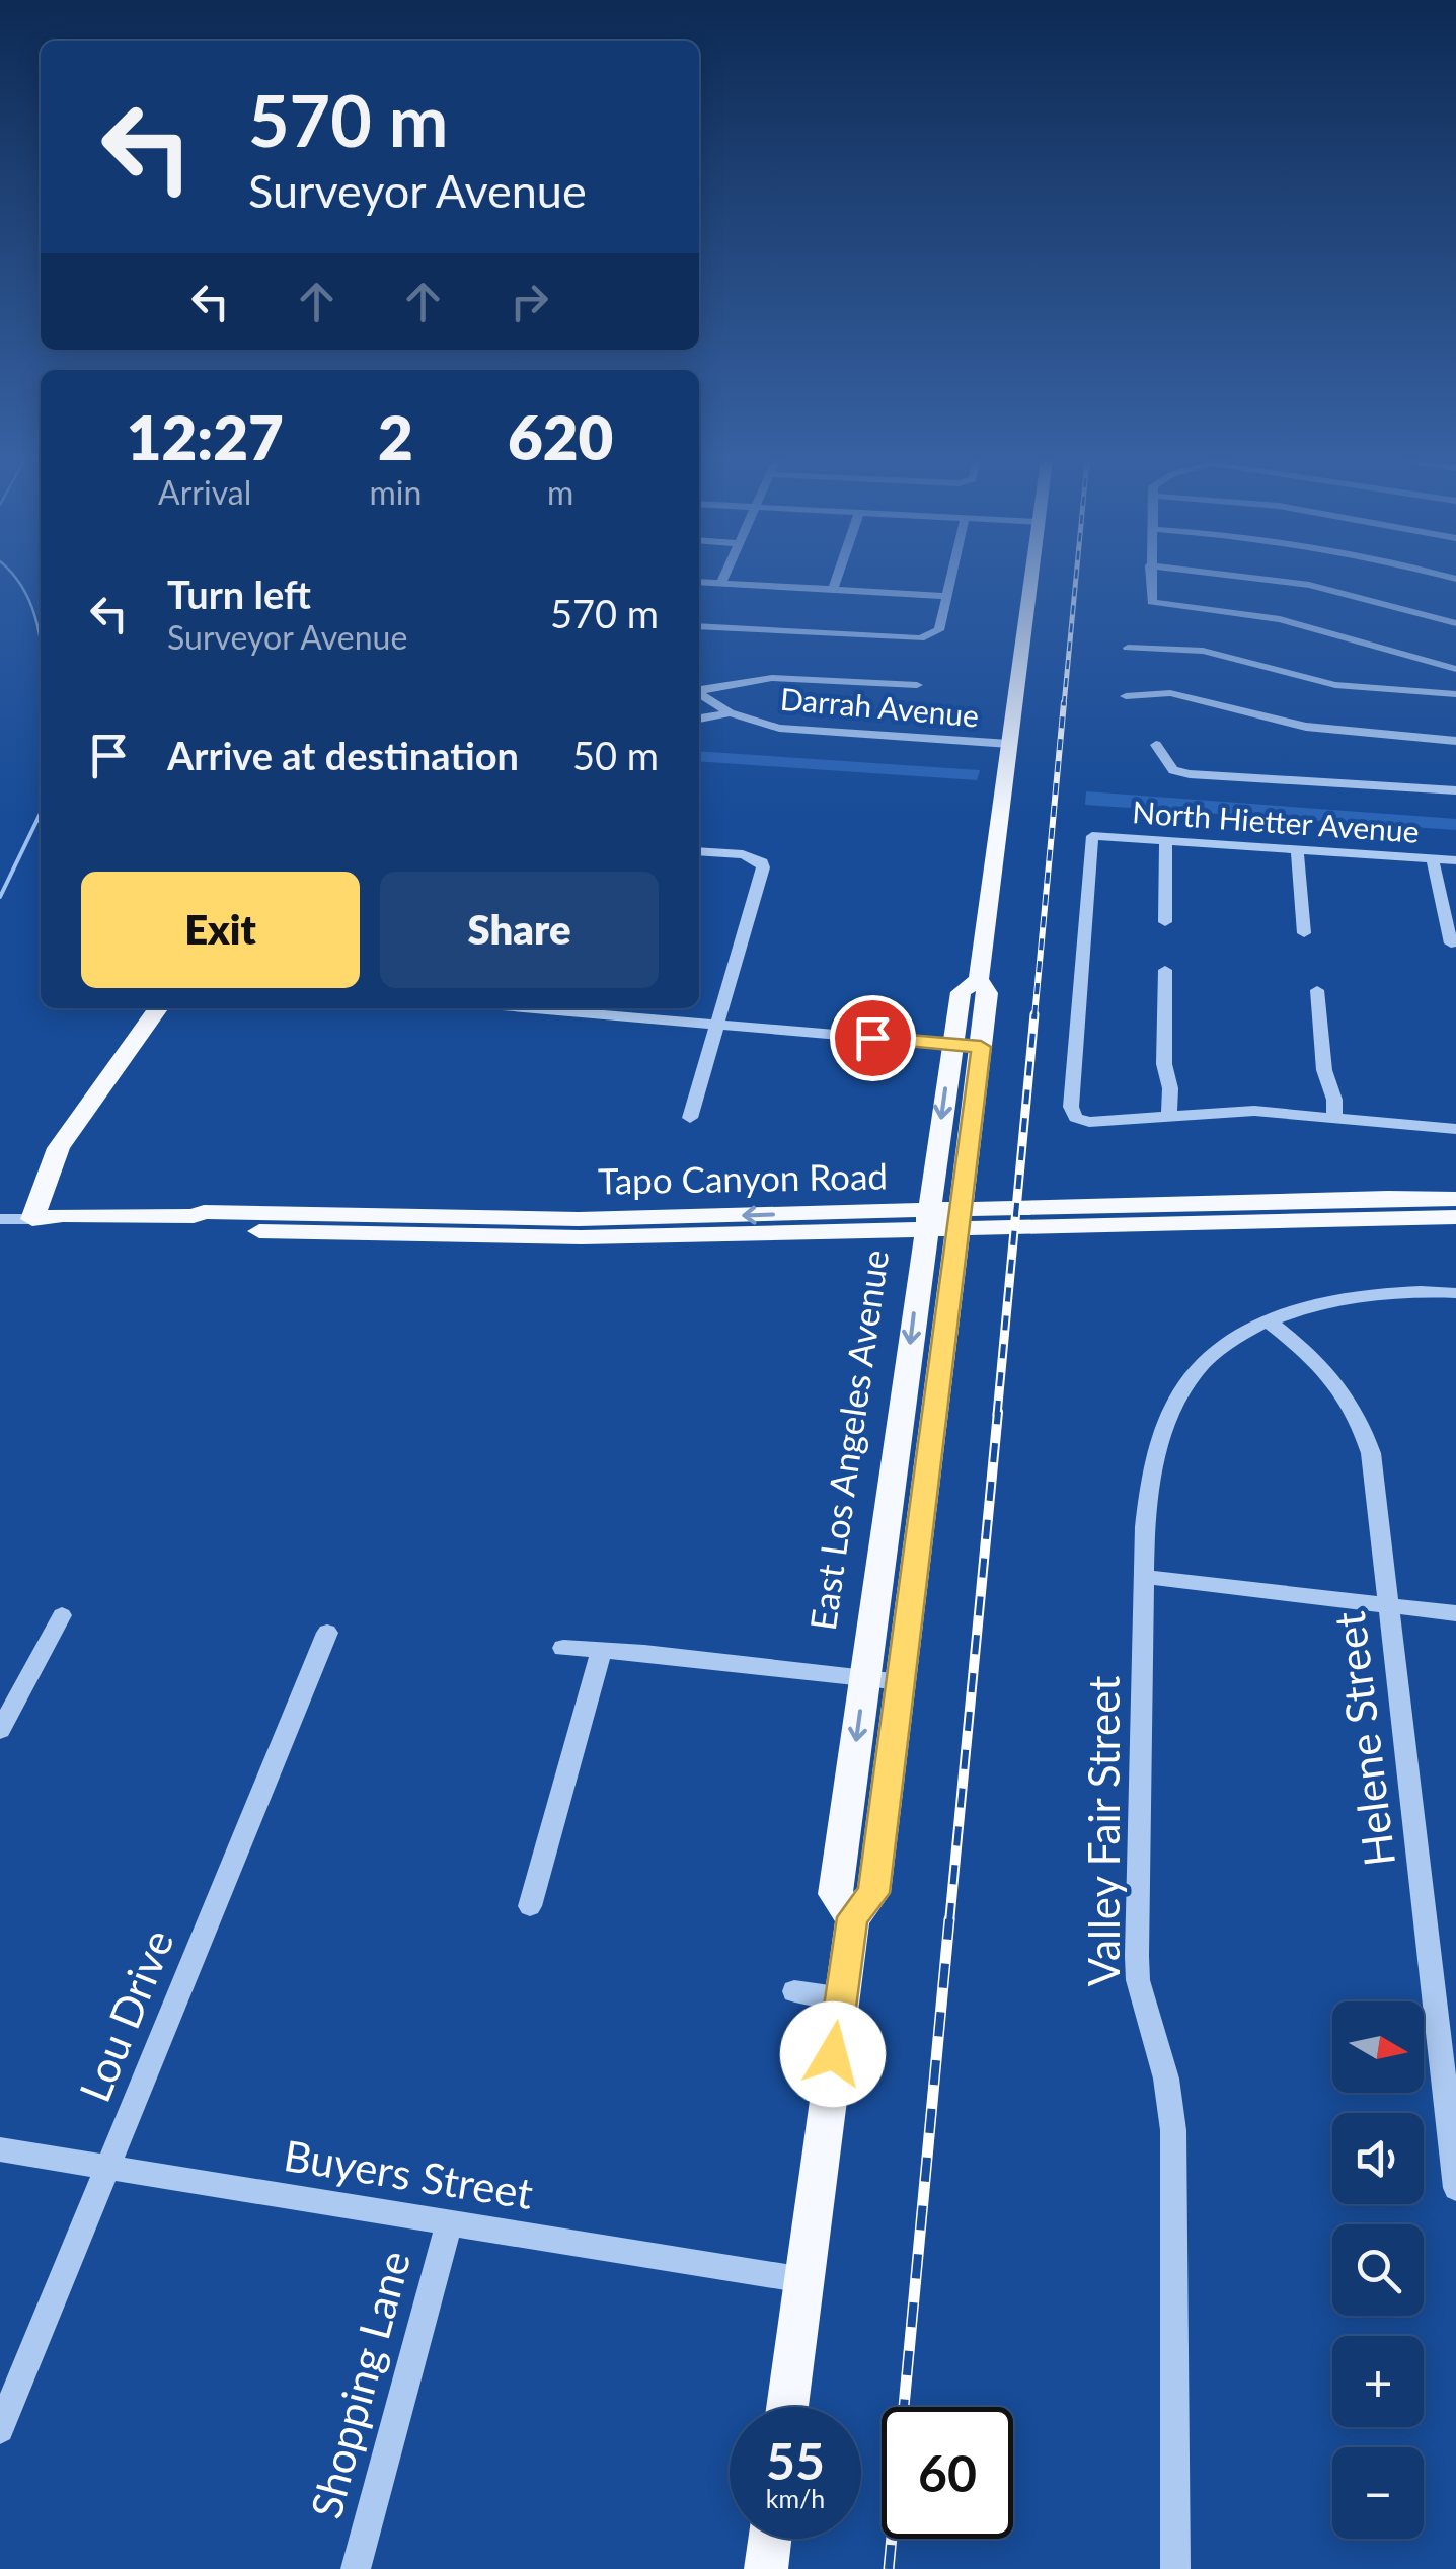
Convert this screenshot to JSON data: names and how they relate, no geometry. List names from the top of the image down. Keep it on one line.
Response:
{"streets":{"main road":["Tapo Canyon Road","East Los Angeles Avenue"],"street":["Darrah Avenue","North Hietter Avenue","Helene Street","Valley Fair Street","Lou Drive","Buyers Street","Shopping Lane"]},"crossings":[["Darrah Avenue","East Los Angeles Avenue"],["Tapo Canyon Road","East Los Angeles Avenue"],["East Los Angeles Avenue","Buyers Street"],["Helene Street","Valley Fair Street"],["Lou Drive","Buyers Street"],["Buyers Street","Shopping Lane"]],"north":"right","page":{"turn":["570 m","Surveyor Avenue"],"eta":["12:27","Arrival","2","min","620","m"],"list":[{"name":"Turn left","note":"Surveyor Avenue","value":"570 m"},{"name":"Arrive at destination","value":"50 m"}],"buttons":["Exit","Share"],"map_buttons":["+","−"],"speed":"55 km/h","limit":"60"}}
